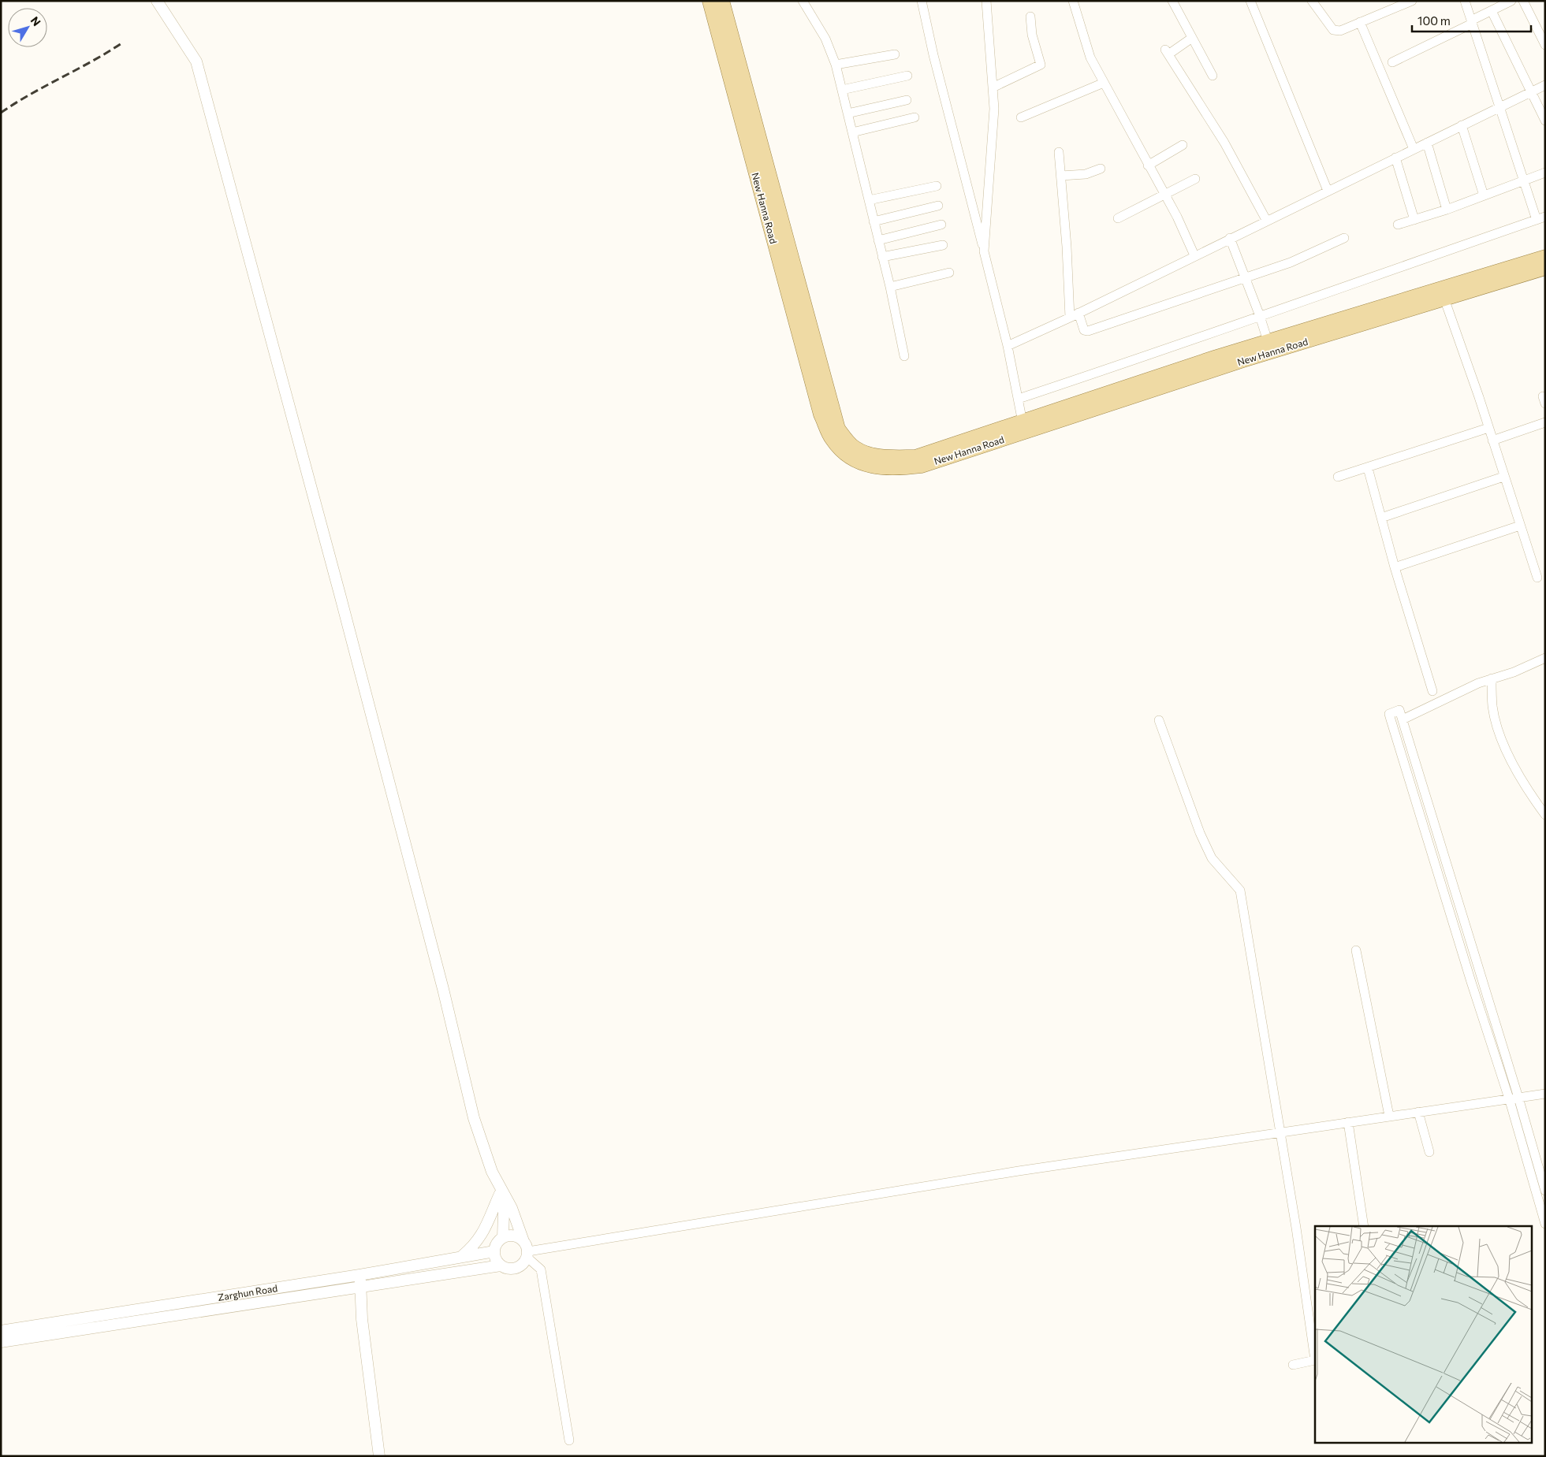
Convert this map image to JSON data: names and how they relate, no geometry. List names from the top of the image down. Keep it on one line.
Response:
{"streets":{"main road":["New Hanna Road"],"street":["Zarghun Road"]},"scale_bar":"100 m","north":"top right"}
